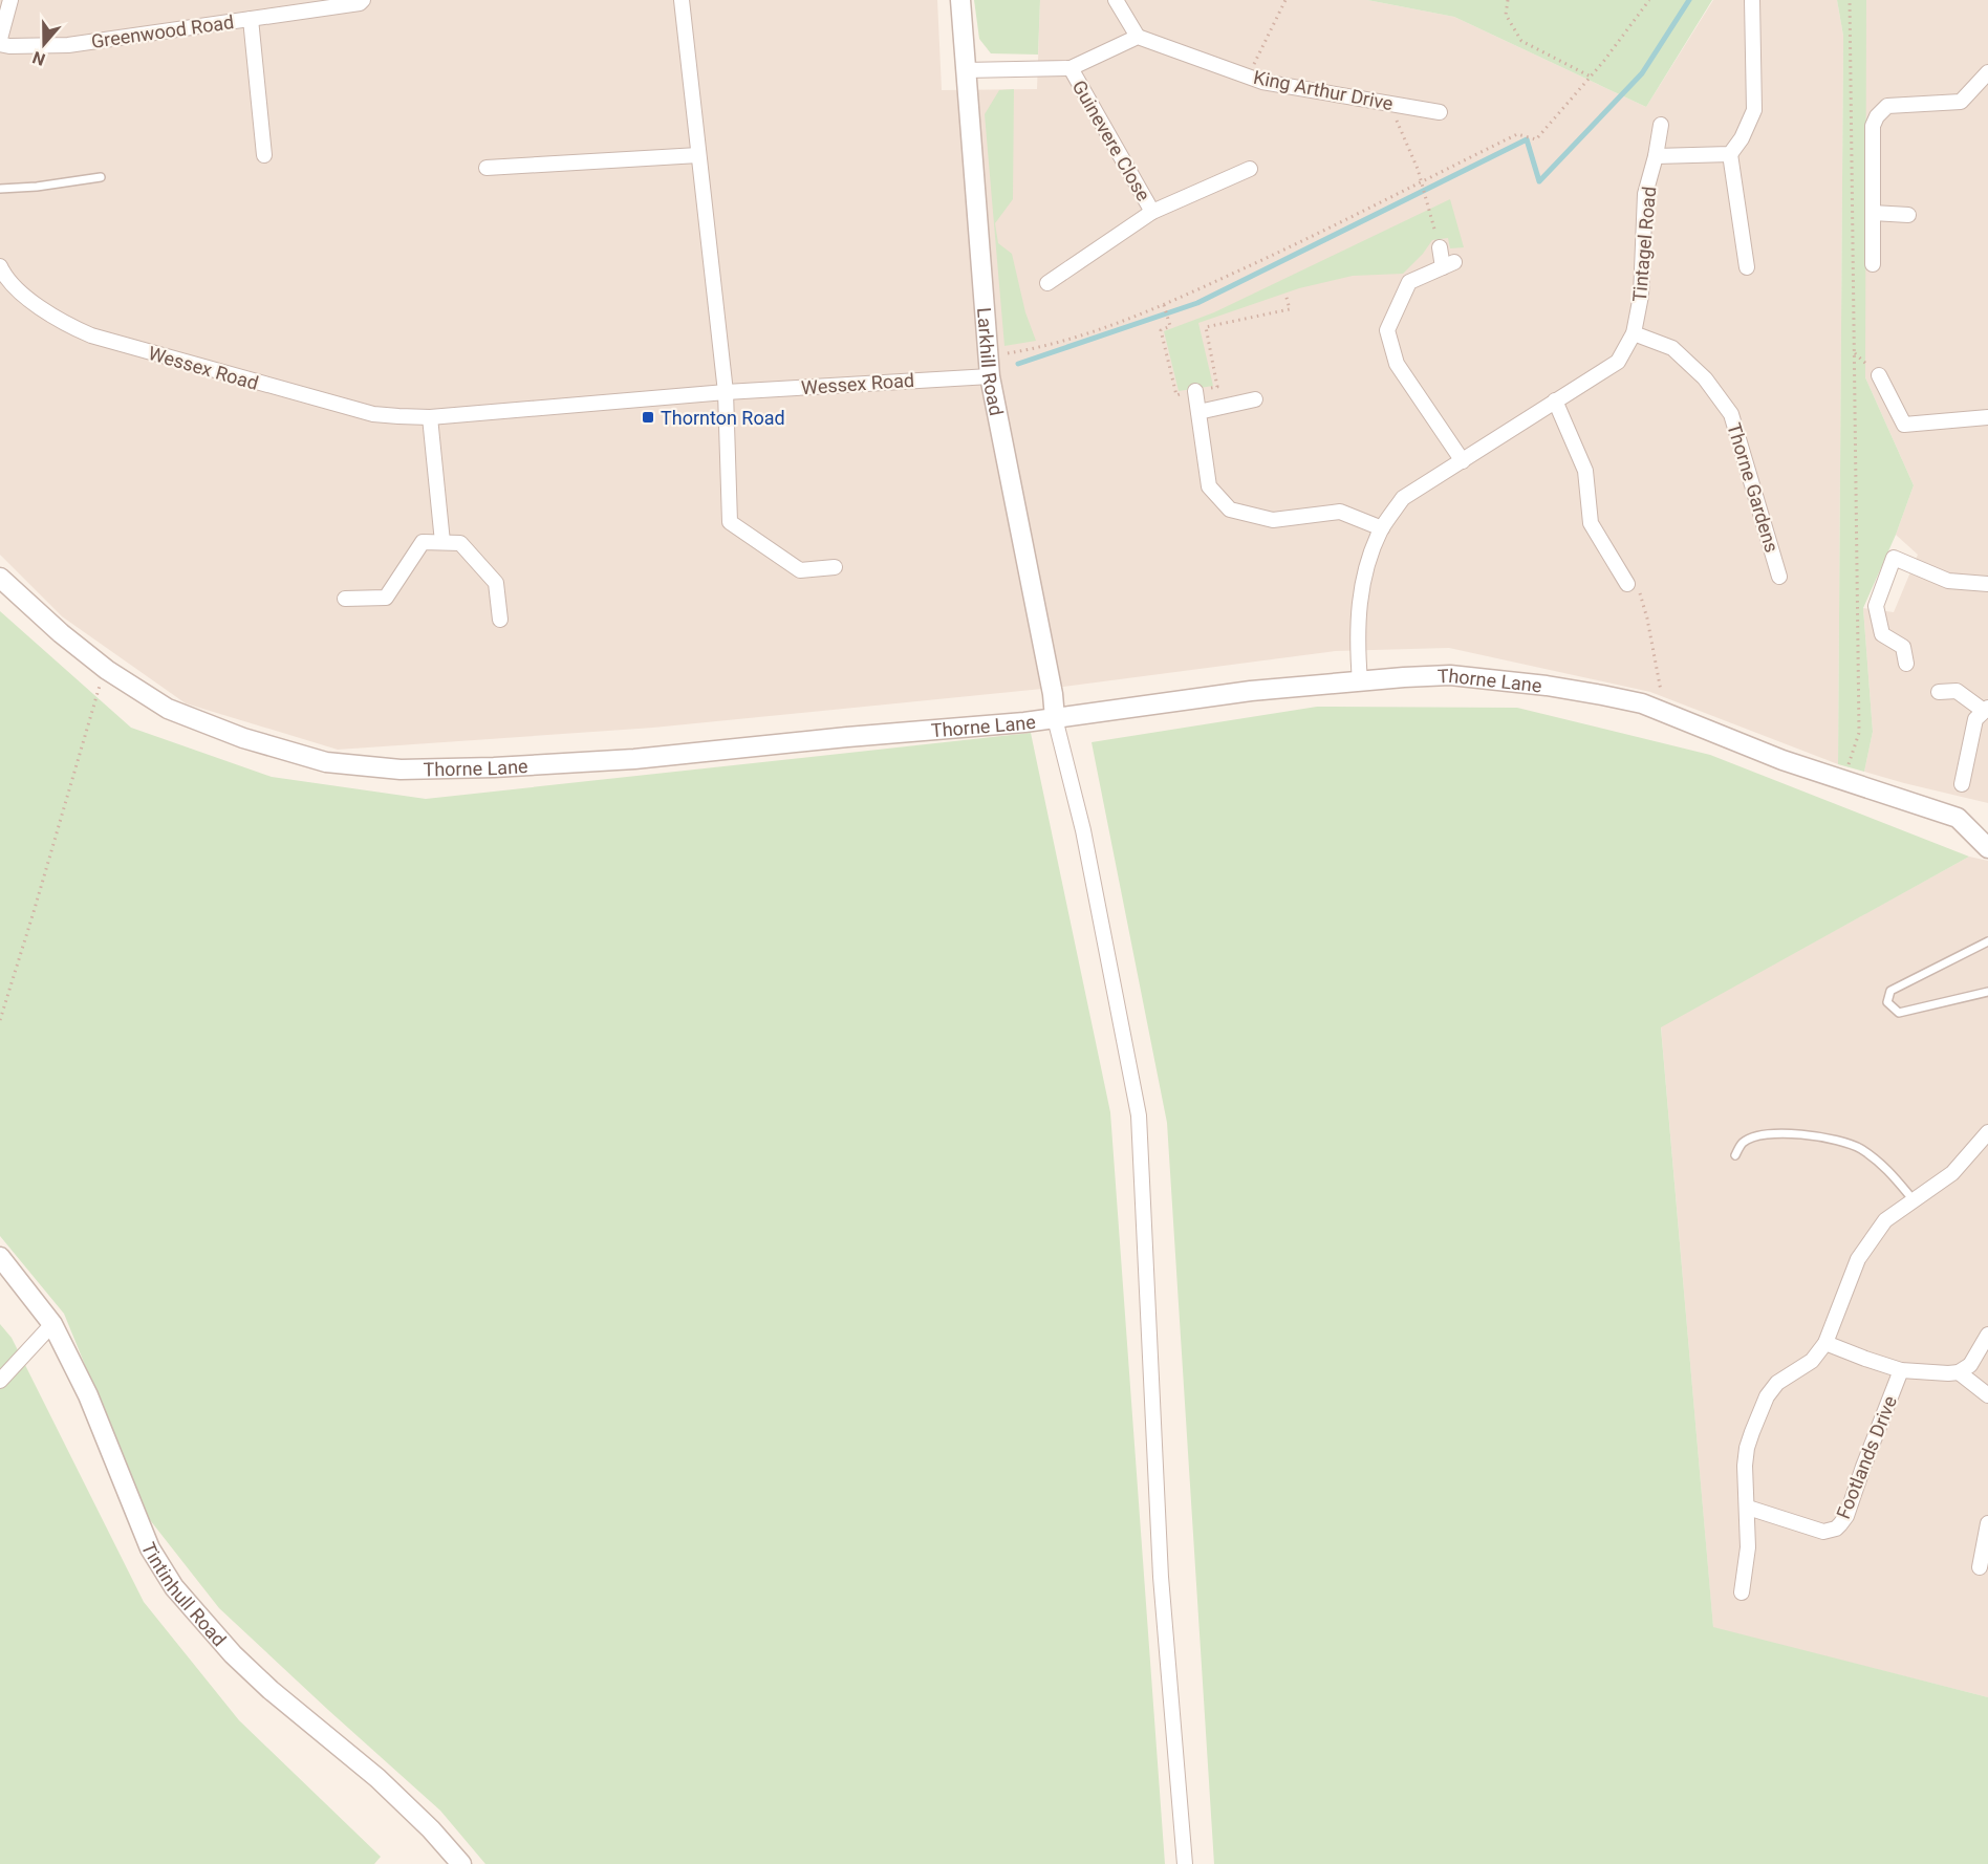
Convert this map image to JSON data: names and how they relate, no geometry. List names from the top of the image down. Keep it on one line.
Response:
{"streets":{"street":["Greenwood Road","King Arthur Drive","Guinevere Close","Tintagel Road","Larkhill Road","Wessex Road","Thorne Gardens","Thorne Lane","Footlands Drive","Tintinhull Road"]},"crossings":[["Tintagel Road","Thorne Gardens"],["Tintagel Road","Thorne Lane"],["Larkhill Road","Wessex Road"],["Larkhill Road","Thorne Lane"]],"places":{"transit":["Thornton Road"]},"north":"bottom"}
